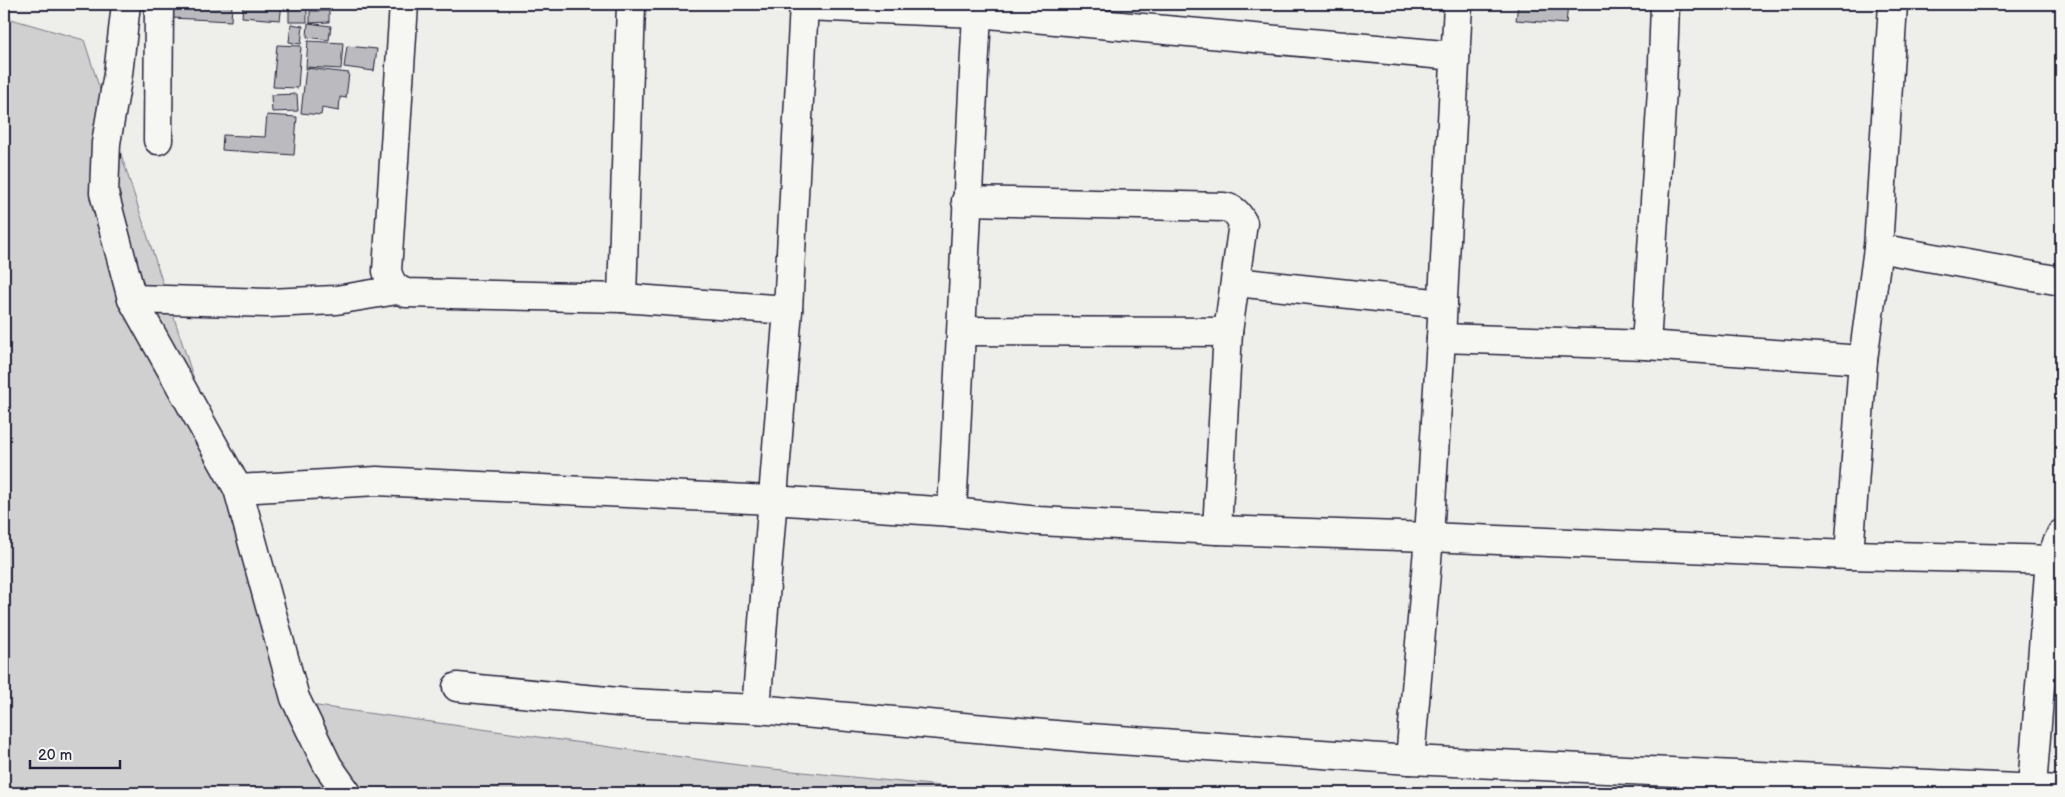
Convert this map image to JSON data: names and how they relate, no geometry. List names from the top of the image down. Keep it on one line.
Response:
{"scale_bar":"20 m"}
